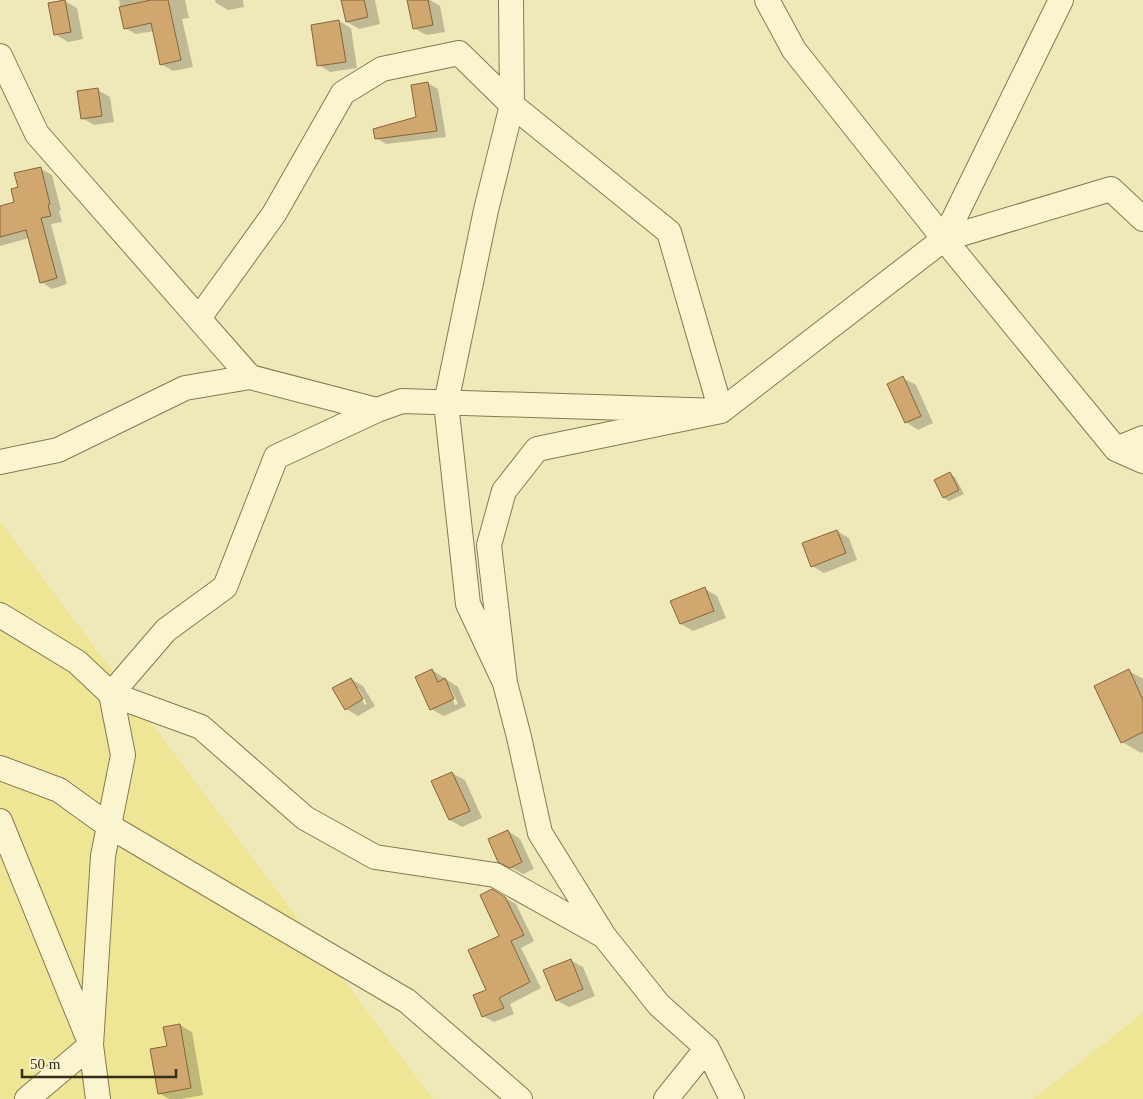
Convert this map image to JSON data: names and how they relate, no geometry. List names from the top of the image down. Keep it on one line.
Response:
{"scale_bar":"50 m"}
